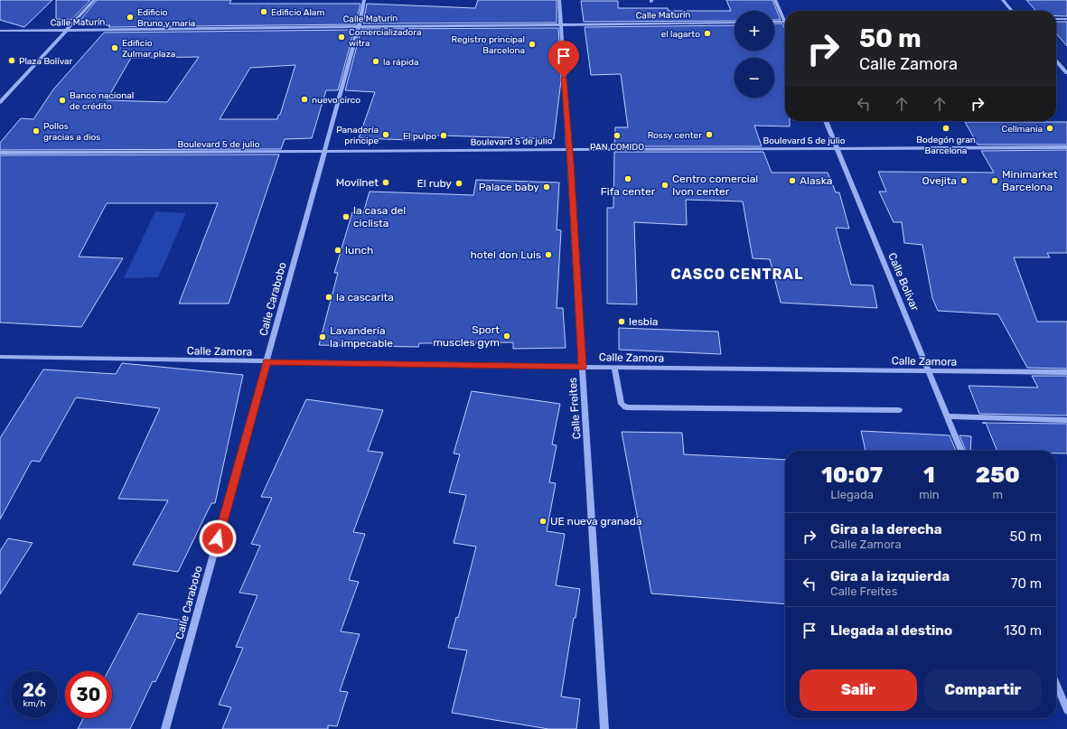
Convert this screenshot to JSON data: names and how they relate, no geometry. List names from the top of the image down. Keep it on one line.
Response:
{"streets":{"street":["Calle Maturín","Boulevard 5 de julio","Calle Bolívar","Calle Carabobo","Calle Zamora","Calle Freites"]},"crossings":[["Calle Maturín","Calle Carabobo"],["Calle Maturín","Calle Freites"],["Boulevard 5 de julio","Calle Bolívar"],["Boulevard 5 de julio","Calle Carabobo"],["Boulevard 5 de julio","Calle Freites"],["Calle Bolívar","Calle Zamora"],["Calle Carabobo","Calle Zamora"],["Calle Zamora","Calle Freites"]],"districts":["CASCO CENTRAL"],"places":["Edificio Alam","Edificio Bruno y maria","el lagarto","Comercializadora witra","Registro principal Barcelona","Edificio Zulmar plaza","Plaza Bolívar","la rápida","nuevo circo","Banco nacional de crédito","Bodegón gran Barcelona","Cellmanía","Pollos gracias a dios","Panadería principe","Rossy center","El pulpo","PAN COMIDO","Fifa center","Alaska","Ovejita","Minimarket Barcelona","Movilnet","El ruby","Centro comercial Ivon center","Palace baby","la casa del ciclista","lunch","hotel don Luis","la cascarita","lesbia","Sport muscles gym","Lavandería la impecable","UE nueva granada"],"page":{"map_buttons":["+","−"],"turn":["50 m","Calle Zamora"],"eta":["10:07","Llegada","1","min","250","m"],"list":[{"name":"Gira a la derecha","note":"Calle Zamora","value":"50 m"},{"name":"Gira a la izquierda","note":"Calle Freites","value":"70 m"},{"name":"Llegada al destino","value":"130 m"}],"buttons":["Salir","Compartir"],"speed":"26 km/h","limit":"30"}}
